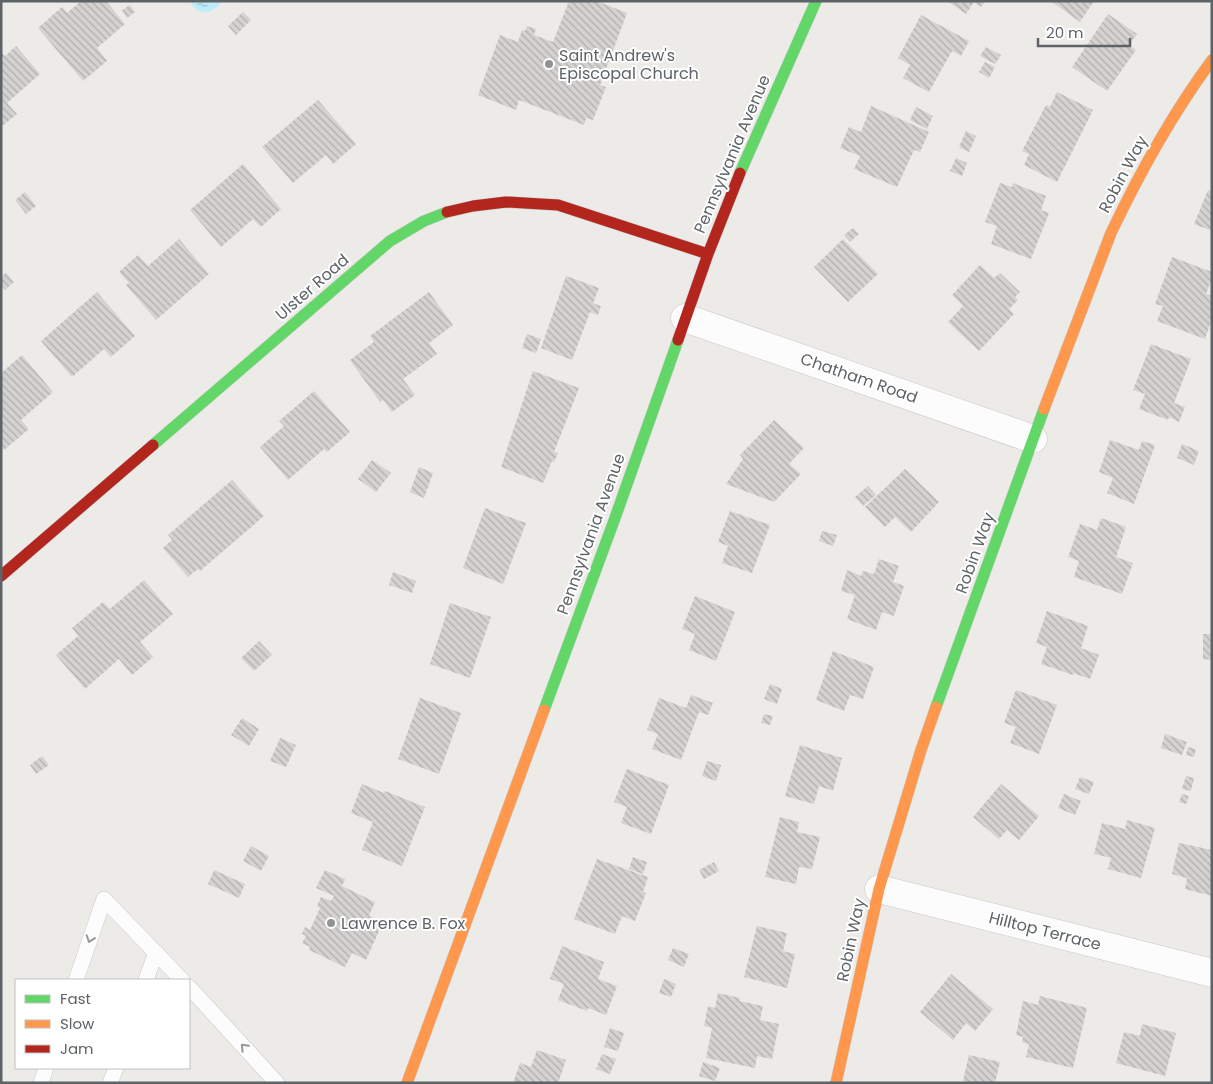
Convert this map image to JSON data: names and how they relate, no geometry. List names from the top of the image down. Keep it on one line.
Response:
{"streets":{"street":["Pennsylvania Avenue","Robin Way","Ulster Road","Chatham Road","Hilltop Terrace"]},"crossings":[["Pennsylvania Avenue","Ulster Road"],["Pennsylvania Avenue","Chatham Road"],["Robin Way","Chatham Road"],["Robin Way","Hilltop Terrace"]],"places":["Saint Andrew's Episcopal Church","Lawrence B. Fox"],"legend":["Fast","Slow","Jam"],"scale_bar":"20 m"}
